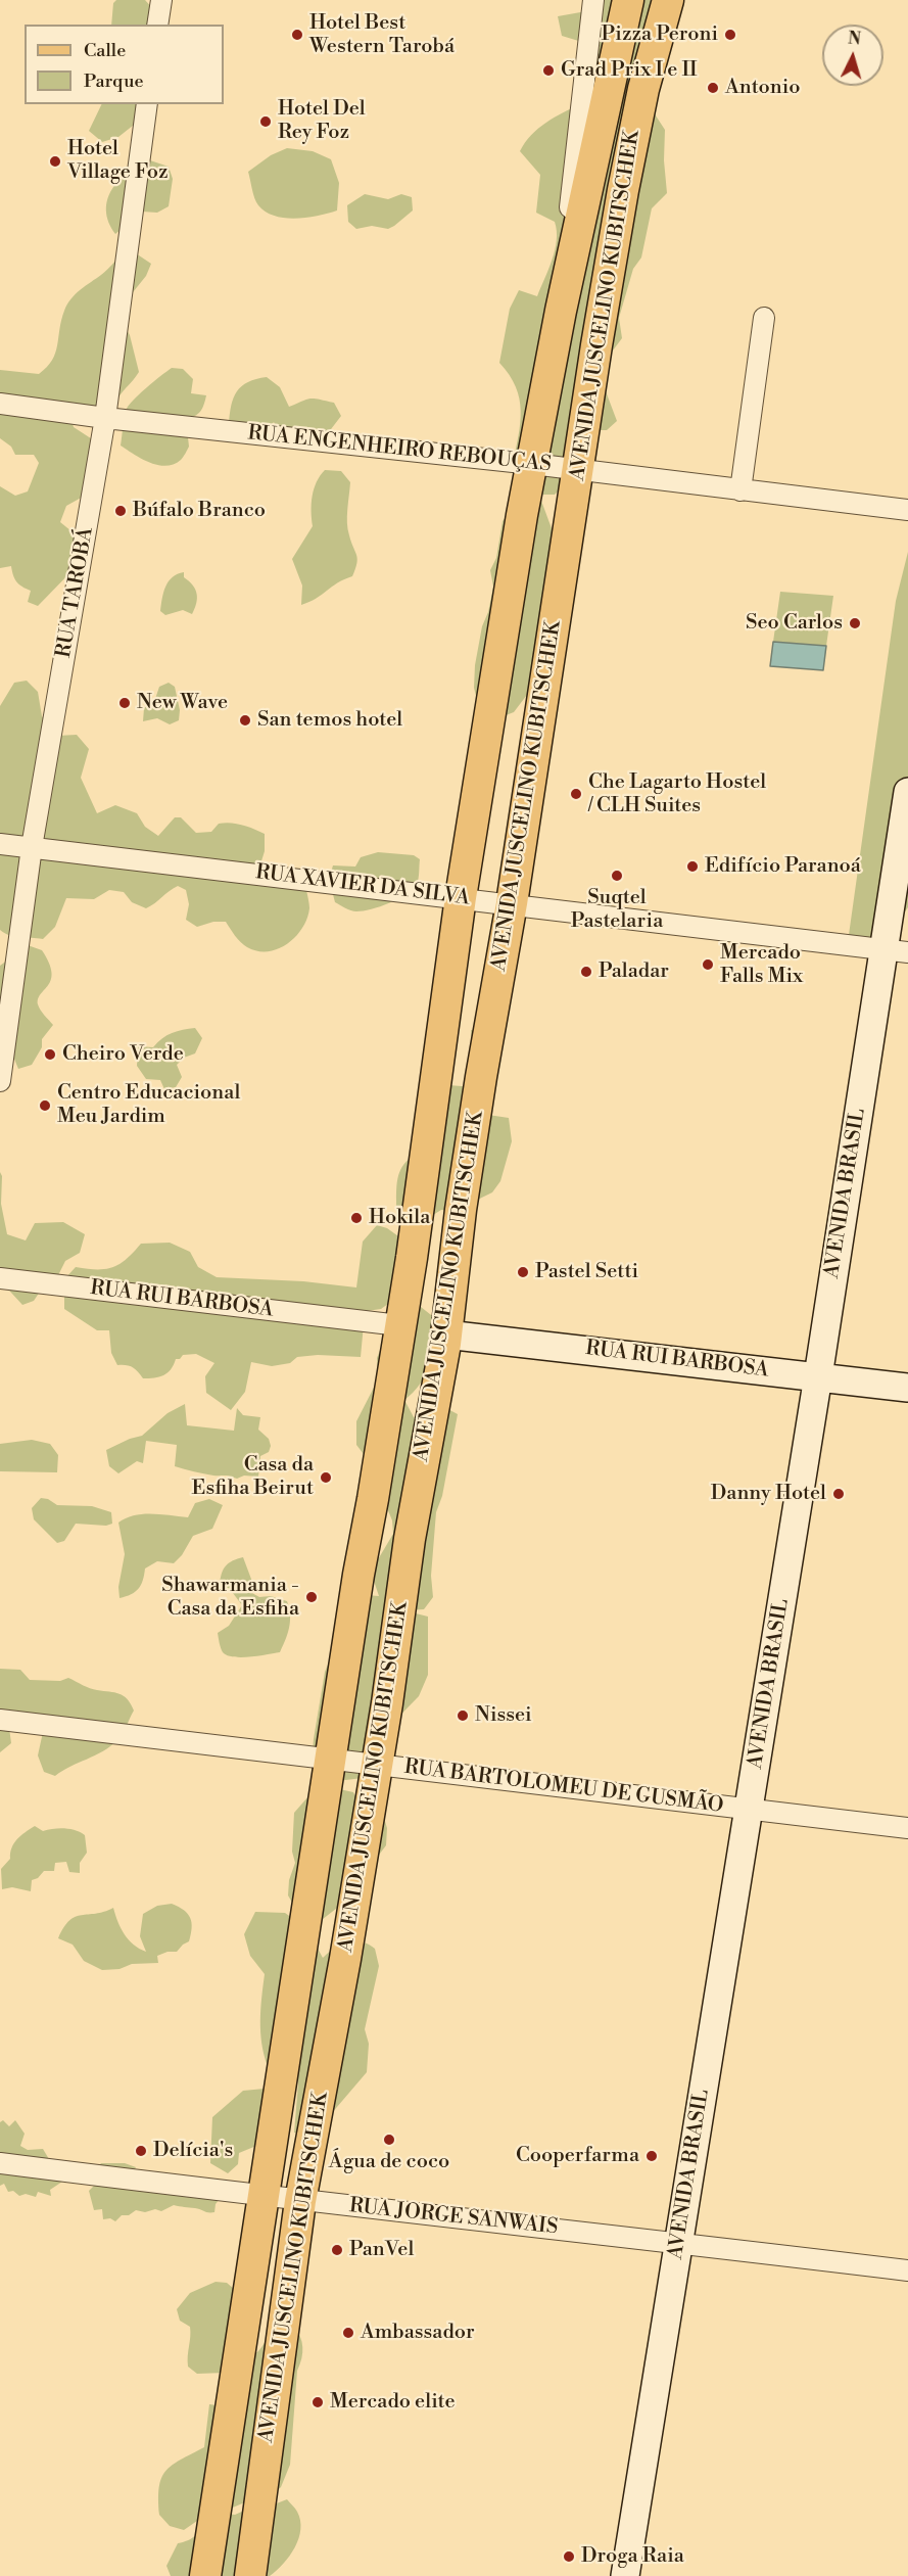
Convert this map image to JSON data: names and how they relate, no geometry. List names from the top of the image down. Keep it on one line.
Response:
{"streets":{"main road":["AVENIDA JUSCELINO KUBITSCHEK"],"street":["RUA ENGENHEIRO REBOUÇAS","RUA TAROBÁ","RUA XAVIER DA SILVA","AVENIDA BRASIL","RUA RUI BARBOSA","RUA BARTOLOMEU DE GUSMÃO","RUA JORGE SANWAIS"]},"crossings":[["AVENIDA JUSCELINO KUBITSCHEK","RUA ENGENHEIRO REBOUÇAS"],["AVENIDA JUSCELINO KUBITSCHEK","RUA XAVIER DA SILVA"],["AVENIDA JUSCELINO KUBITSCHEK","RUA RUI BARBOSA"],["AVENIDA JUSCELINO KUBITSCHEK","RUA BARTOLOMEU DE GUSMÃO"],["AVENIDA JUSCELINO KUBITSCHEK","RUA JORGE SANWAIS"],["RUA ENGENHEIRO REBOUÇAS","RUA TAROBÁ"],["RUA TAROBÁ","RUA XAVIER DA SILVA"],["RUA XAVIER DA SILVA","AVENIDA BRASIL"],["AVENIDA BRASIL","RUA RUI BARBOSA"],["AVENIDA BRASIL","RUA BARTOLOMEU DE GUSMÃO"],["AVENIDA BRASIL","RUA JORGE SANWAIS"]],"places":["Hotel Best Western Tarobá","Pizza Peroni","Grad Prix I e II","Antonio","Hotel Del Rey Foz","Hotel Village Foz","Búfalo Branco","Seo Carlos","New Wave","San temos hotel","Che Lagarto Hostel / CLH Suites","Edifício Paranoá","Suqtel Pastelaria","Mercado Falls Mix","Paladar","Cheiro Verde","Centro Educacional Meu Jardim","Hokila","Pastel Setti","Casa da Esfiha Beirut","Danny Hotel","Shawarmania - Casa da Esfiha","Nissei","Água de coco","Delícia's","Cooperfarma","PanVel","Ambassador","Mercado elite","Droga Raia"],"legend":["Calle","Parque"],"north":"top"}
